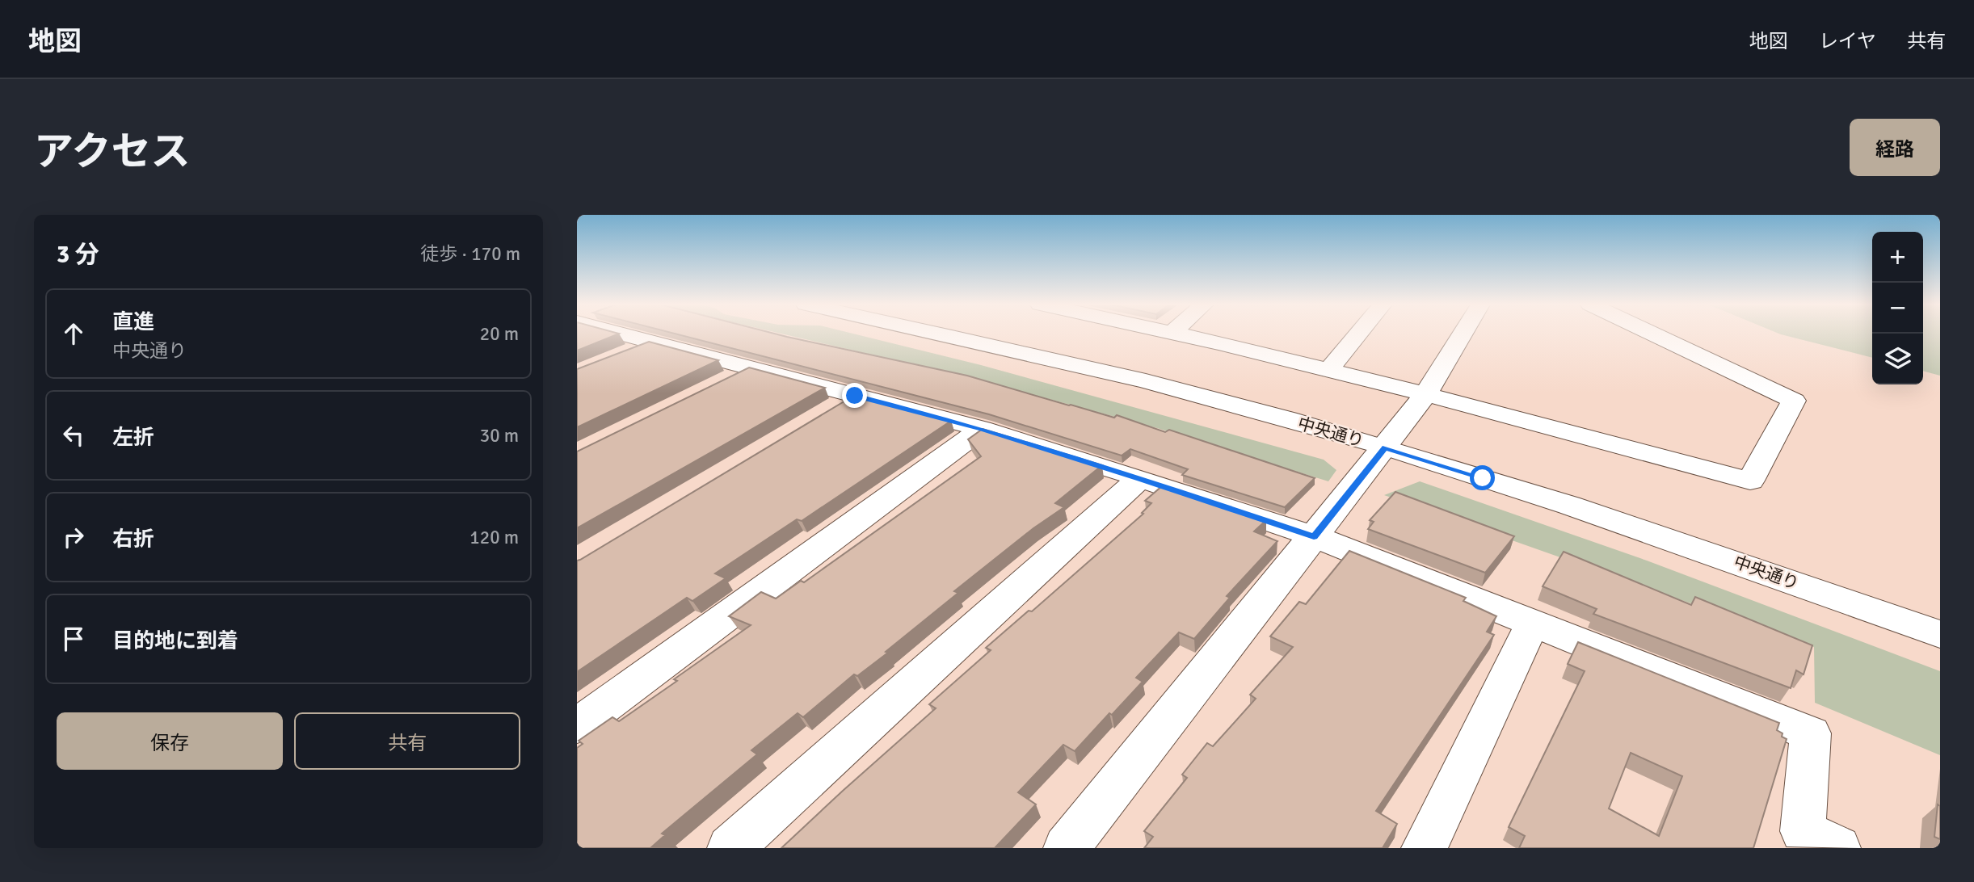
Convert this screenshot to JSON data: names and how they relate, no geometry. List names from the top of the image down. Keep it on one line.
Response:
{"streets":{"street":["中央通り"]},"page":{"header":"地図","nav":["地図","レイヤ","共有"],"title":"アクセス","buttons":["経路",["保存","共有"]],"heading":["3 分","徒歩 · 170 m"],"map_buttons":["+","−"],"list":[["直進","中央通り","20 m"],["左折","30 m"],["右折","120 m"],"目的地に到着"]}}
